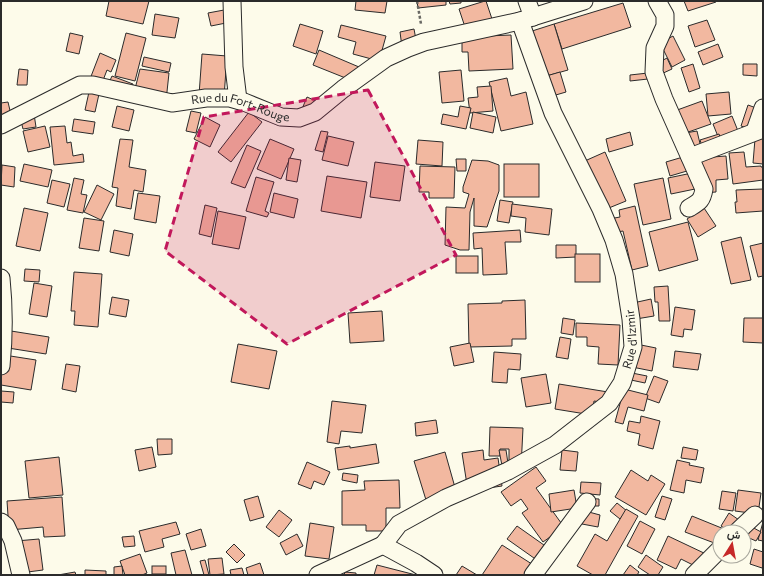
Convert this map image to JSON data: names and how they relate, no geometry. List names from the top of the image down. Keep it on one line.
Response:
{"streets":{"street":["Rue du Fort-Rouge","Rue d'Izmir"]},"crossings":[["Rue du Fort-Rouge","Rue d'Izmir"]],"north":"top"}
